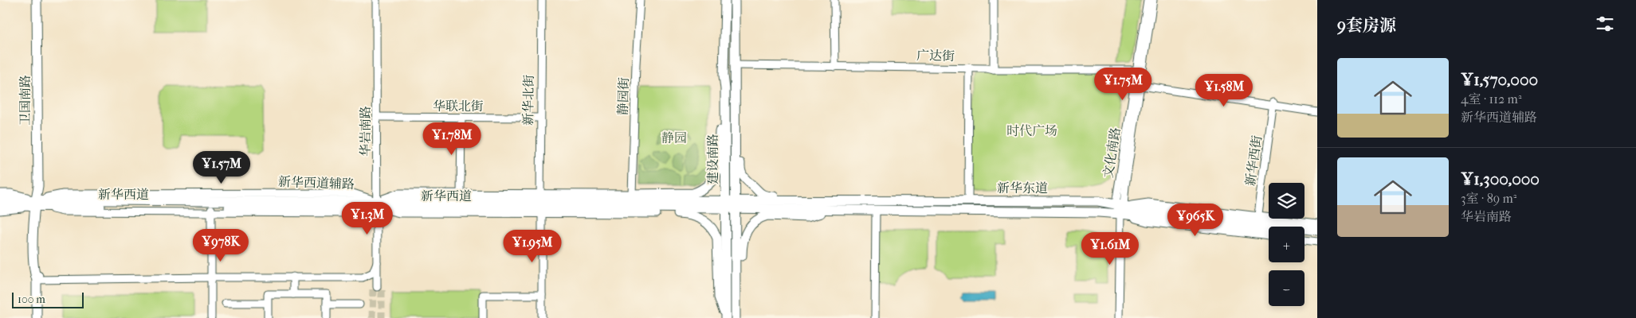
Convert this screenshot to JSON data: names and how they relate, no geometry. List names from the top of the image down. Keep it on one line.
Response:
{"streets":{"main road":["卫国南路","建设南路","新华东道","新华西道"],"street":["广达街","静园街","新华北街","华联北街","华岩南路","文化南路","新华西街"]},"crossings":[["广达街","文化南路"],["广达街","建设南路"],["卫国南路","新华西道"],["新华北街","华联北街"],["新华北街","新华西道"],["华联北街","华岩南路"],["华岩南路","新华西道"],["文化南路","新华东道"],["建设南路","新华东道"],["建设南路","新华西道"],["新华西街","新华东道"],["新华东道","新华西道"]],"parks":["时代广场","静园"],"scale_bar":"100 m","page":{"heading":"9套房源","list":[{"name":"¥1,570,000","note":"4室 · 112 m² · 新华西道辅路"},{"name":"¥1,300,000","note":"3室 · 89 m² · 华岩南路"}],"price":["¥1.75M","¥1.58M","¥1.78M","¥1.57M","¥1.3M","¥965K","¥978K","¥1.95M","¥1.61M"],"map_buttons":["+","−"],"scale":"100 m"}}
